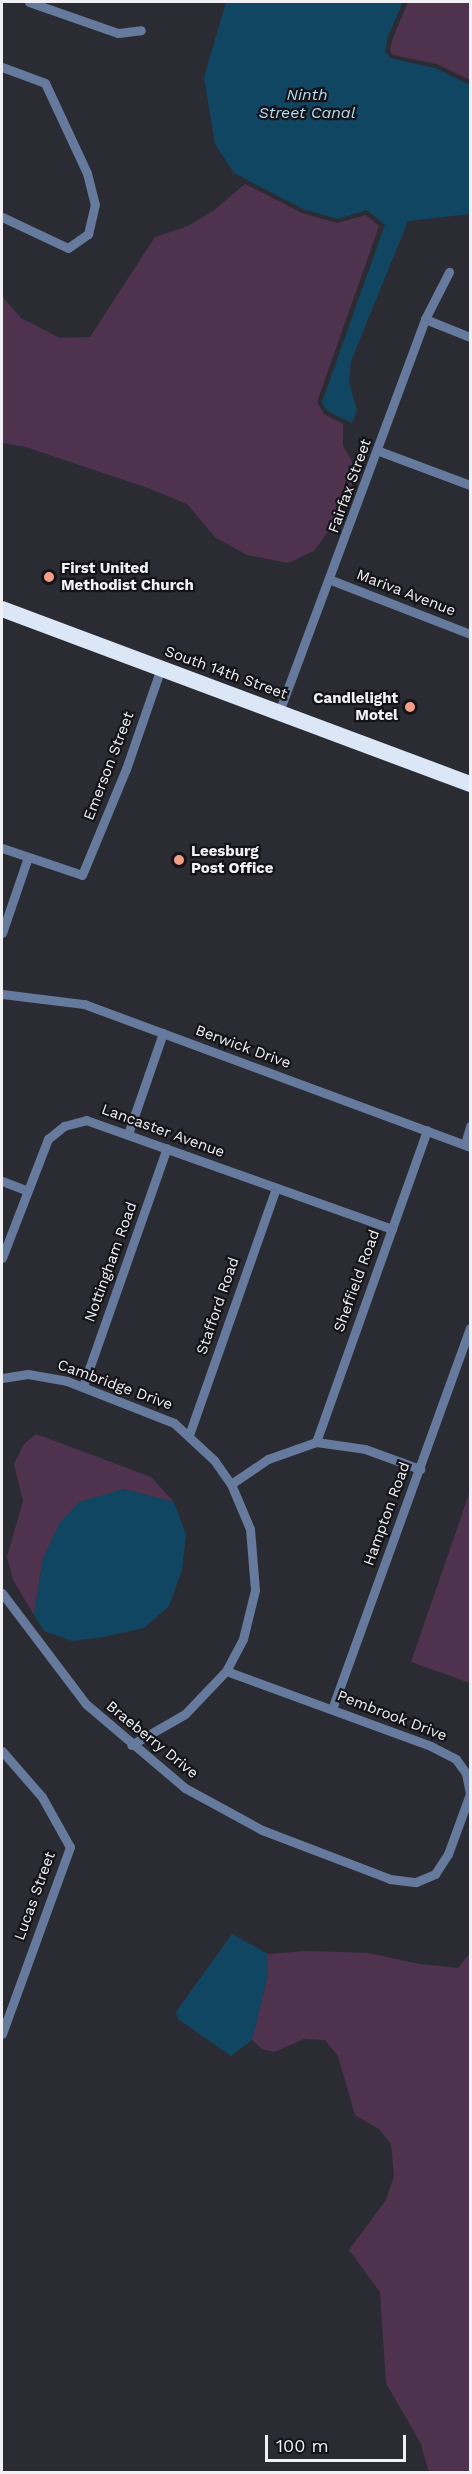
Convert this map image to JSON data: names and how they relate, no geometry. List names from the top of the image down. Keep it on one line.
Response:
{"streets":{"highway":["South 14th Street"],"street":["Fairfax Street","Mariva Avenue","Emerson Street","Berwick Drive","Lancaster Avenue","Nottingham Road","Sheffield Road","Stafford Road","Cambridge Drive","Hampton Road","Pembrook Drive","Braeberry Drive","Lucas Street"]},"crossings":[["Fairfax Street","Mariva Avenue"],["Fairfax Street","South 14th Street"],["South 14th Street","Emerson Street"],["Berwick Drive","Sheffield Road"],["Lancaster Avenue","Nottingham Road"],["Lancaster Avenue","Sheffield Road"],["Lancaster Avenue","Stafford Road"],["Nottingham Road","Cambridge Drive"],["Stafford Road","Cambridge Drive"],["Cambridge Drive","Pembrook Drive"],["Cambridge Drive","Braeberry Drive"],["Hampton Road","Pembrook Drive"],["Pembrook Drive","Braeberry Drive"]],"water":["Ninth Street Canal"],"places":["First United Methodist Church","Candlelight Motel","Leesburg Post Office"],"scale_bar":"100 m"}
